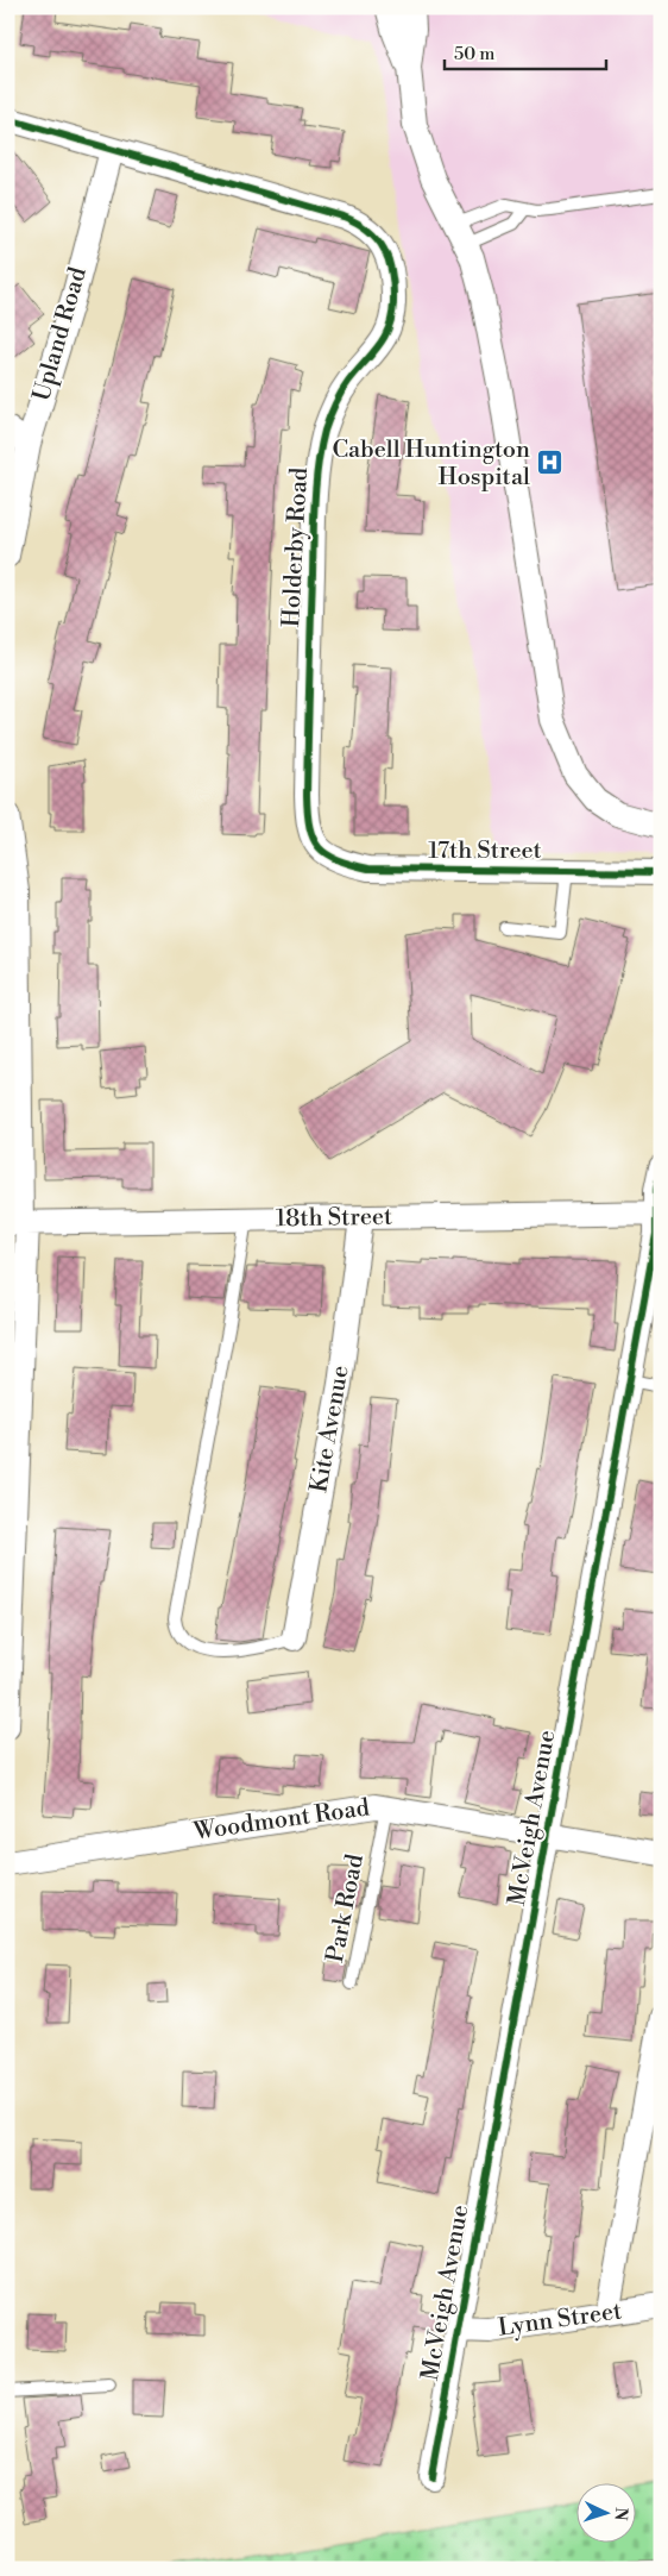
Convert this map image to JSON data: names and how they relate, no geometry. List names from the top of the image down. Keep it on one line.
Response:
{"streets":{"street":["Upland Road","Holderby Road","17th Street","18th Street","Kite Avenue","McVeigh Avenue","Woodmont Road","Lynn Street"],"lane":["Park Road"]},"crossings":[["Upland Road","Holderby Road"],["Holderby Road","17th Street"],["18th Street","Kite Avenue"],["18th Street","McVeigh Avenue"],["McVeigh Avenue","Woodmont Road"],["McVeigh Avenue","Lynn Street"],["Woodmont Road","Park Road"]],"places":{"hospital":["Cabell Huntington Hospital"]},"scale_bar":"50 m","north":"right"}
